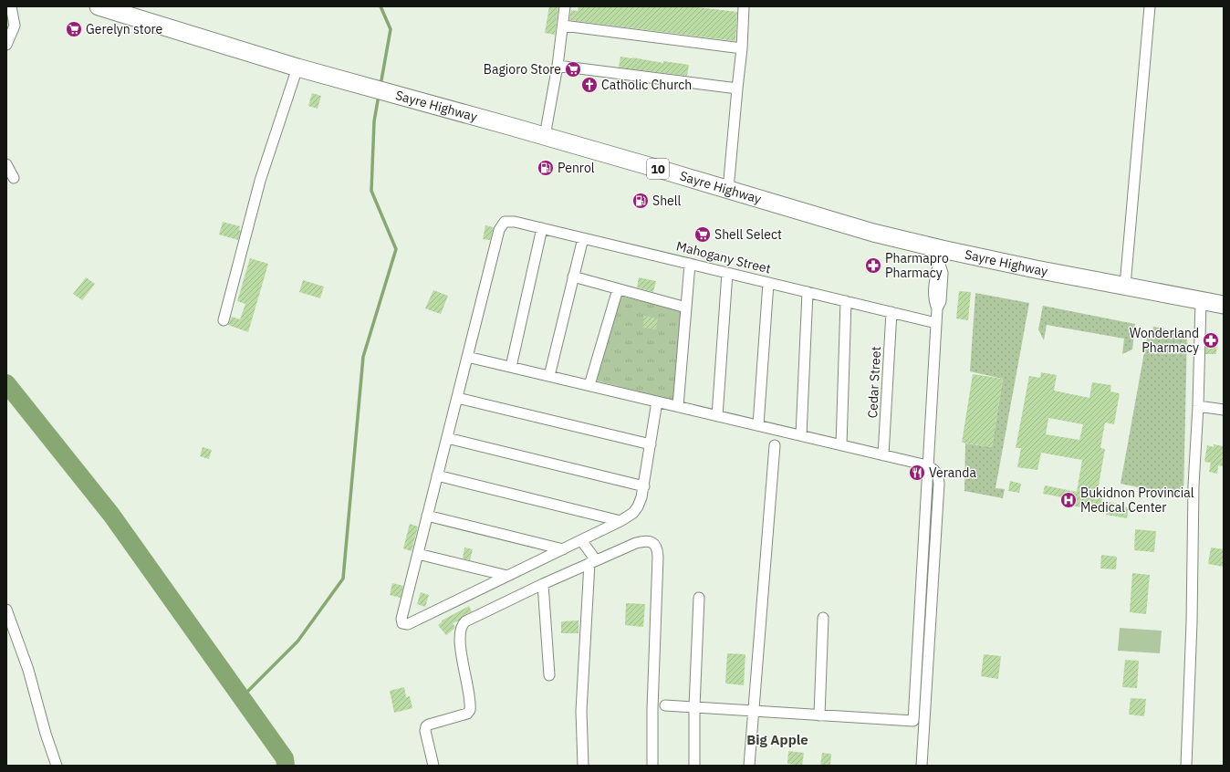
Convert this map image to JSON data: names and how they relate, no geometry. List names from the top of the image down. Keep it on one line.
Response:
{"streets":{"highway":["Sayre Highway","10"],"street":["Mahogany Street","Cedar Street"]},"crossings":[["Mahogany Street","Cedar Street"]],"districts":["Big Apple"],"places":{"supermarket":["Gerelyn store","Bagioro Store","Shell Select"],"church":["Catholic Church"],"fuel station":["Penrol","Shell"],"pharmacy":["Pharmapro Pharmacy","Wonderland Pharmacy"],"restaurant":["Veranda"],"hospital":["Bukidnon Provincial Medical Center"]}}
